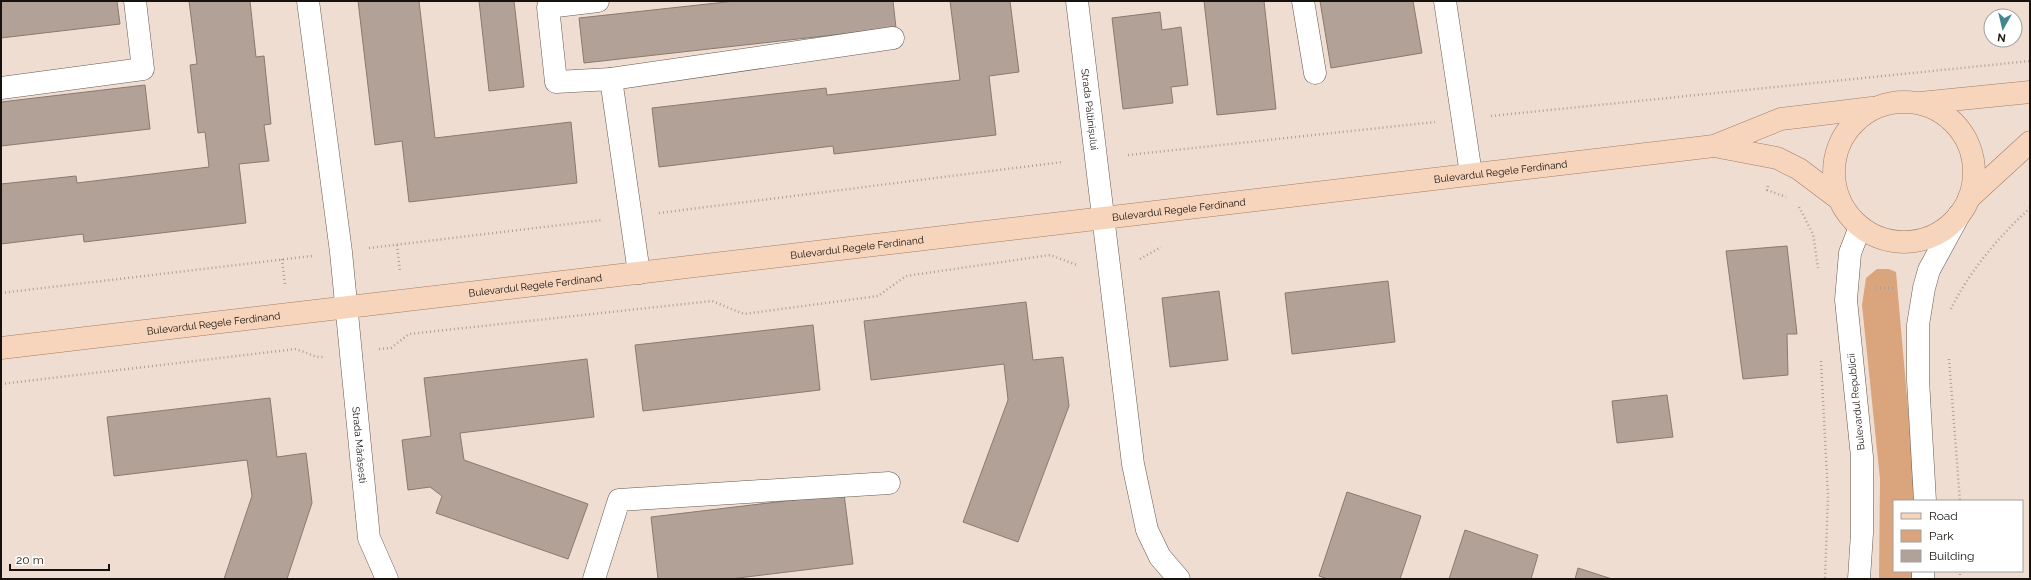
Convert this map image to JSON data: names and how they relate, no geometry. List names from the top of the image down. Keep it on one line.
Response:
{"streets":{"main road":["Bulevardul Regele Ferdinand"],"street":["Strada Păltinișului","Bulevardul Republicii","Strada Mărășești"]},"crossings":[["Strada Păltinișului","Bulevardul Regele Ferdinand"],["Bulevardul Regele Ferdinand","Bulevardul Republicii"],["Bulevardul Regele Ferdinand","Strada Mărășești"]],"legend":["Road","Park","Building"],"scale_bar":"20 m","north":"bottom"}
